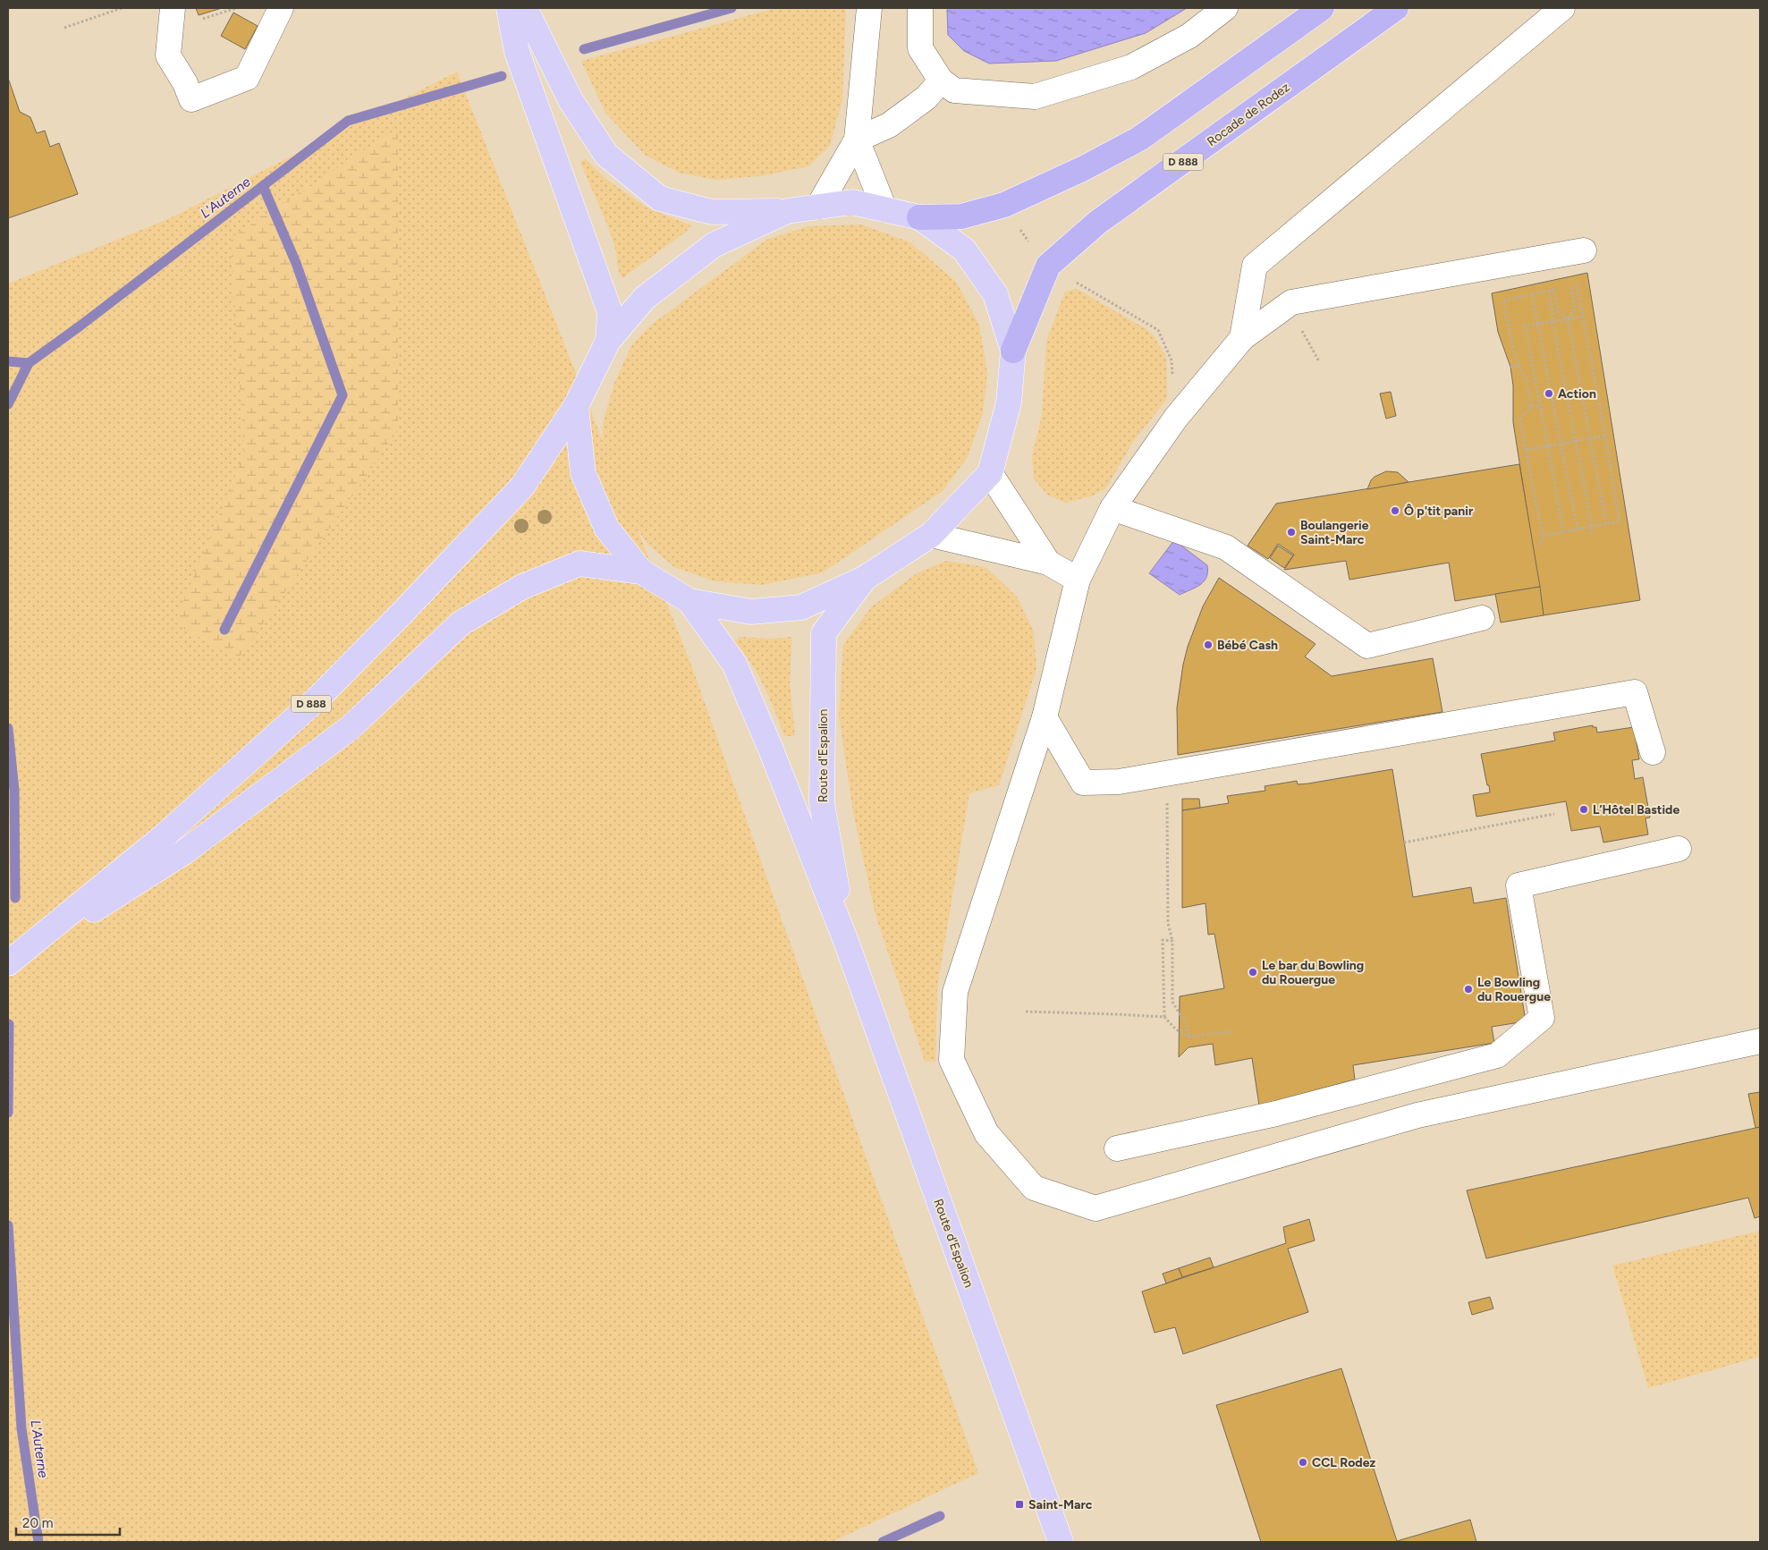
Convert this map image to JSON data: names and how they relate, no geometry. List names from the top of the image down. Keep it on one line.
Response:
{"streets":{"highway":["Rocade de Rodez","D 888"],"main road":["Route d'Espalion"]},"water":["L'Auterne"],"places":{"other":["Action","Ô p'tit panir","Boulangerie Saint-Marc","Bébé Cash","L’Hôtel Bastide","Le bar du Bowling du Rouergue","Le Bowling du Rouergue","CCL Rodez"],"transit":["Saint-Marc"]},"scale_bar":"20 m"}
